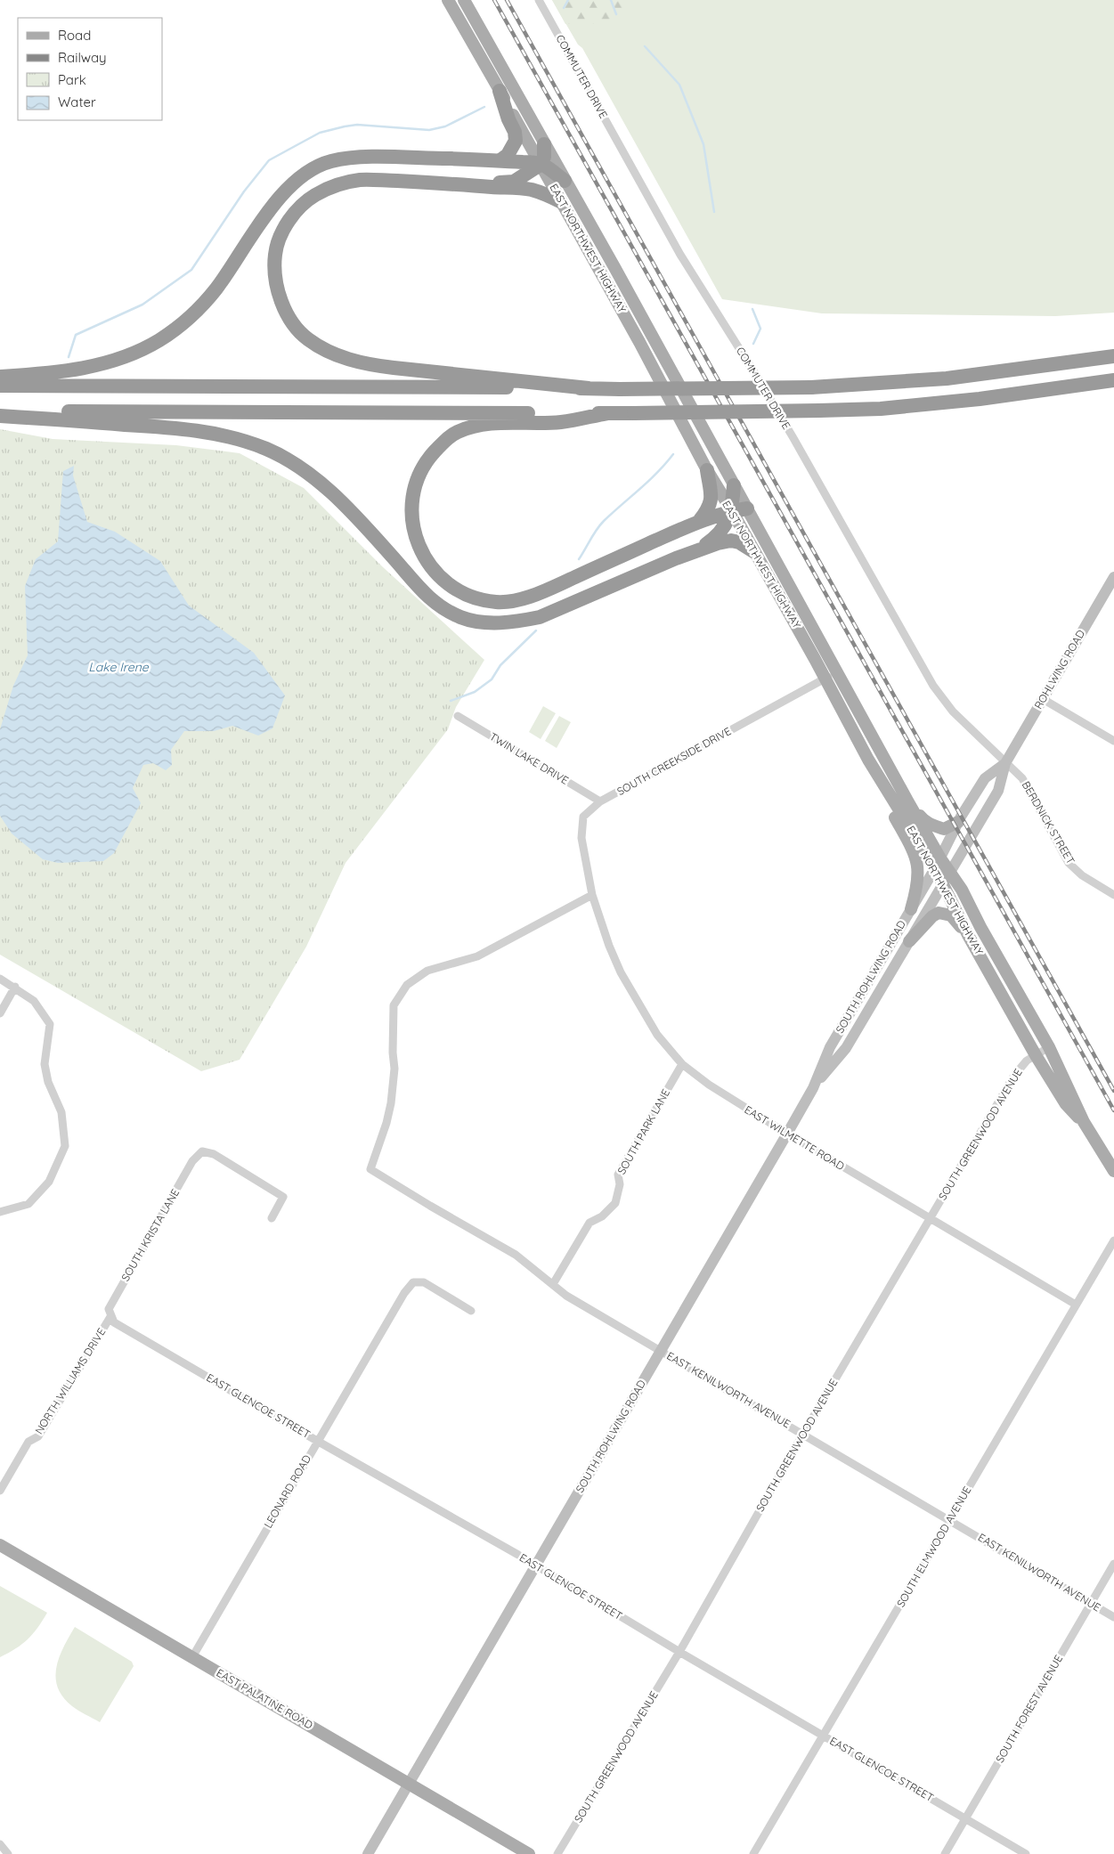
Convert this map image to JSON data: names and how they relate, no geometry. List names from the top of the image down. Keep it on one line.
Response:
{"streets":{"main road":["EAST NORTHWEST HIGHWAY","EAST PALATINE ROAD"],"street":["COMMUTER DRIVE","ROHLWING ROAD","TWIN LAKE DRIVE","SOUTH CREEKSIDE DRIVE","BERDNICK STREET","SOUTH ROHLWING ROAD","SOUTH PARK LANE","SOUTH GREENWOOD AVENUE","EAST WILMETTE ROAD","SOUTH KRISTA LANE","NORTH WILLIAMS DRIVE","EAST KENILWORTH AVENUE","EAST GLENCOE STREET","LEONARD ROAD","SOUTH ELMWOOD AVENUE","SOUTH FOREST AVENUE"]},"crossings":[["COMMUTER DRIVE","ROHLWING ROAD"],["COMMUTER DRIVE","BERDNICK STREET"],["EAST NORTHWEST HIGHWAY","ROHLWING ROAD"],["EAST NORTHWEST HIGHWAY","SOUTH CREEKSIDE DRIVE"],["EAST NORTHWEST HIGHWAY","SOUTH ROHLWING ROAD"],["EAST NORTHWEST HIGHWAY","SOUTH GREENWOOD AVENUE"],["ROHLWING ROAD","BERDNICK STREET"],["ROHLWING ROAD","SOUTH ROHLWING ROAD"],["TWIN LAKE DRIVE","SOUTH CREEKSIDE DRIVE"],["SOUTH CREEKSIDE DRIVE","EAST WILMETTE ROAD"],["SOUTH CREEKSIDE DRIVE","EAST KENILWORTH AVENUE"],["SOUTH ROHLWING ROAD","EAST WILMETTE ROAD"],["SOUTH ROHLWING ROAD","EAST KENILWORTH AVENUE"],["SOUTH ROHLWING ROAD","EAST GLENCOE STREET"],["SOUTH ROHLWING ROAD","EAST PALATINE ROAD"],["SOUTH PARK LANE","EAST WILMETTE ROAD"],["SOUTH PARK LANE","EAST KENILWORTH AVENUE"],["SOUTH GREENWOOD AVENUE","EAST WILMETTE ROAD"],["SOUTH GREENWOOD AVENUE","EAST KENILWORTH AVENUE"],["SOUTH GREENWOOD AVENUE","EAST GLENCOE STREET"],["EAST WILMETTE ROAD","EAST KENILWORTH AVENUE"],["EAST WILMETTE ROAD","SOUTH ELMWOOD AVENUE"],["SOUTH KRISTA LANE","NORTH WILLIAMS DRIVE"],["SOUTH KRISTA LANE","EAST GLENCOE STREET"],["NORTH WILLIAMS DRIVE","EAST GLENCOE STREET"],["EAST KENILWORTH AVENUE","SOUTH ELMWOOD AVENUE"],["EAST KENILWORTH AVENUE","SOUTH FOREST AVENUE"],["EAST GLENCOE STREET","LEONARD ROAD"],["EAST GLENCOE STREET","SOUTH ELMWOOD AVENUE"],["EAST GLENCOE STREET","SOUTH FOREST AVENUE"],["LEONARD ROAD","EAST PALATINE ROAD"]],"water":["Lake Irene"],"legend":["Road","Railway","Park","Water"]}
